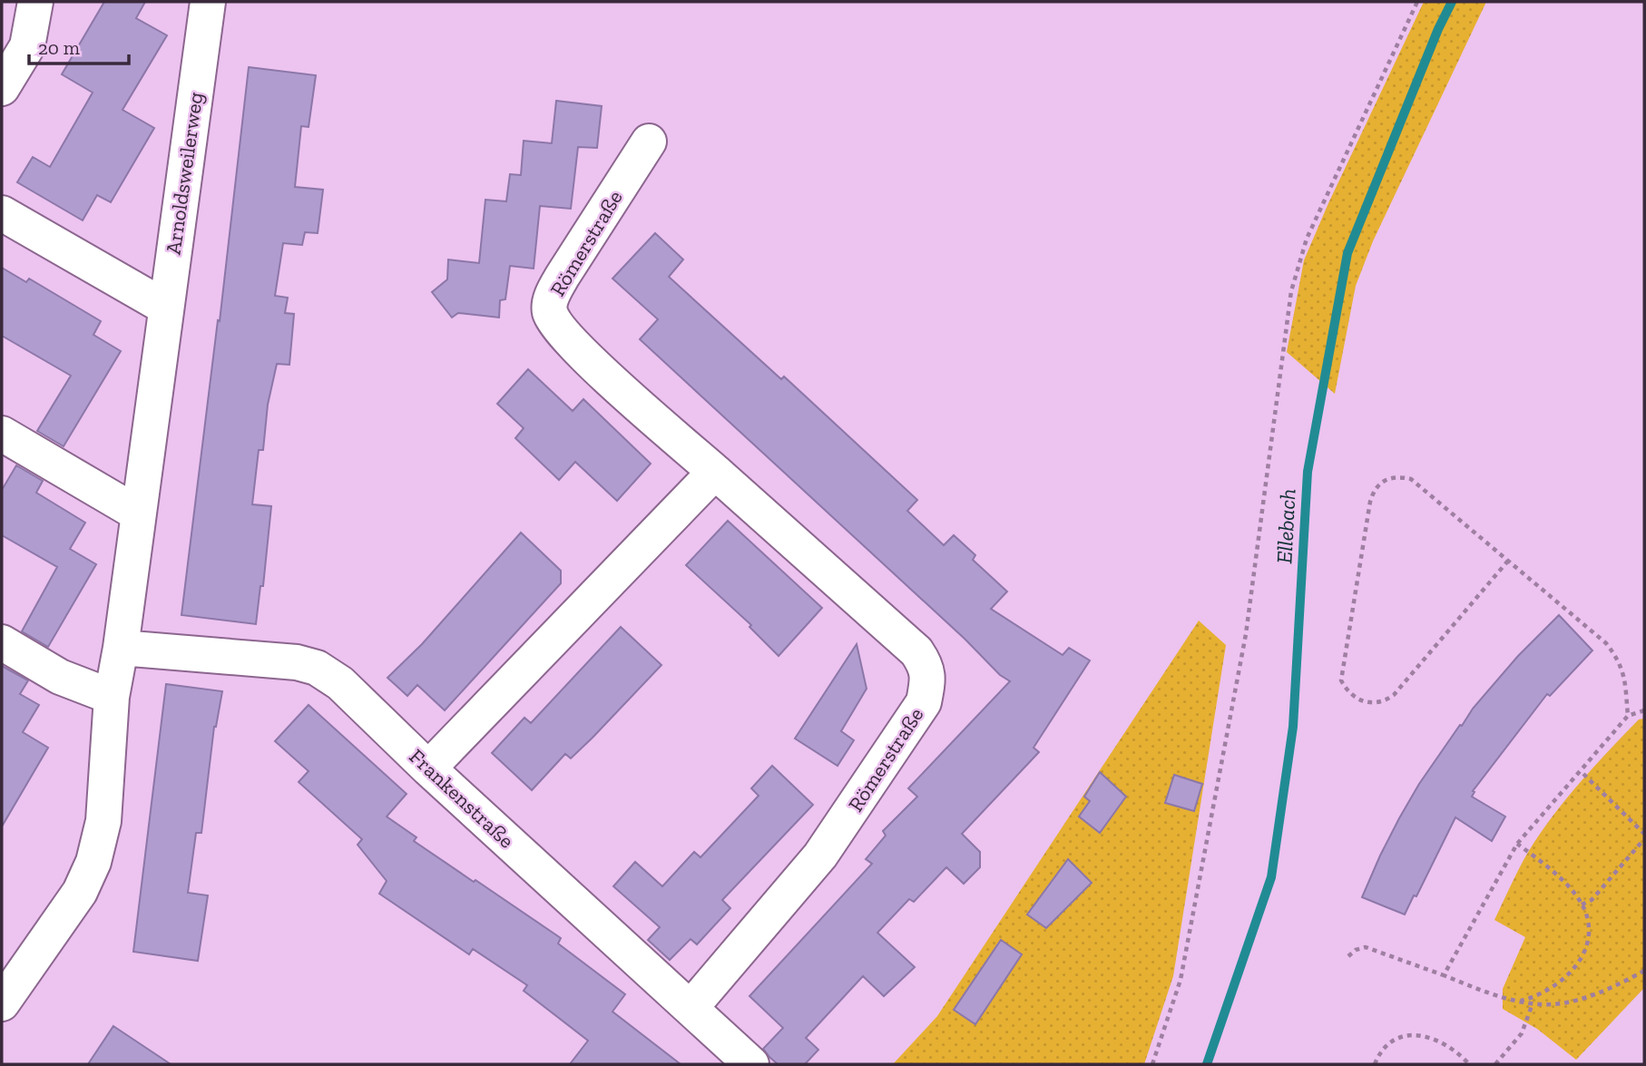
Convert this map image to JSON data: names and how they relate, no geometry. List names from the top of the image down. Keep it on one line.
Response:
{"streets":{"street":["Arnoldsweilerweg","Römerstraße","Frankenstraße"]},"crossings":[["Arnoldsweilerweg","Frankenstraße"],["Römerstraße","Frankenstraße"]],"water":["Ellebach"],"scale_bar":"20 m"}
